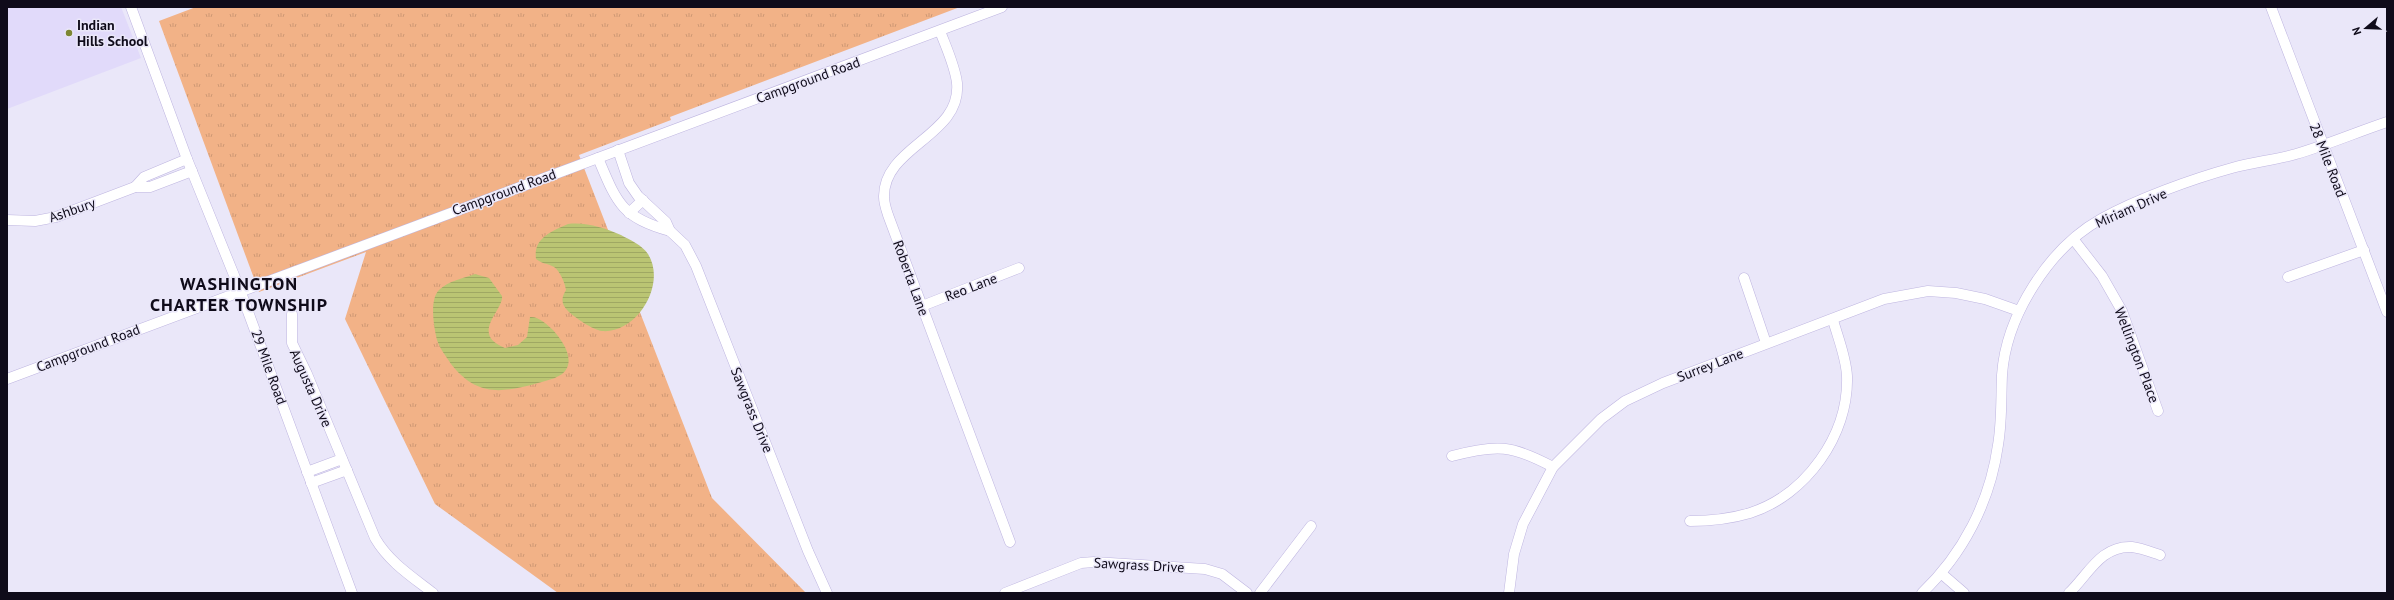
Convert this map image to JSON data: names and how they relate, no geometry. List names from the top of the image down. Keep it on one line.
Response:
{"streets":{"street":["Campground Road","28 Mile Road","Miriam Drive","Ashbury","Roberta Lane","Reo Lane","Wellington Place","Surrey Lane","29 Mile Road","Augusta Drive","Sawgrass Drive"]},"crossings":[["Campground Road","Roberta Lane"],["Campground Road","29 Mile Road"],["Campground Road","Sawgrass Drive"],["28 Mile Road","Miriam Drive"],["Miriam Drive","Wellington Place"],["Miriam Drive","Surrey Lane"],["Roberta Lane","Reo Lane"]],"districts":["WASHINGTON CHARTER TOWNSHIP"],"places":["Indian Hills School"],"north":"left"}
